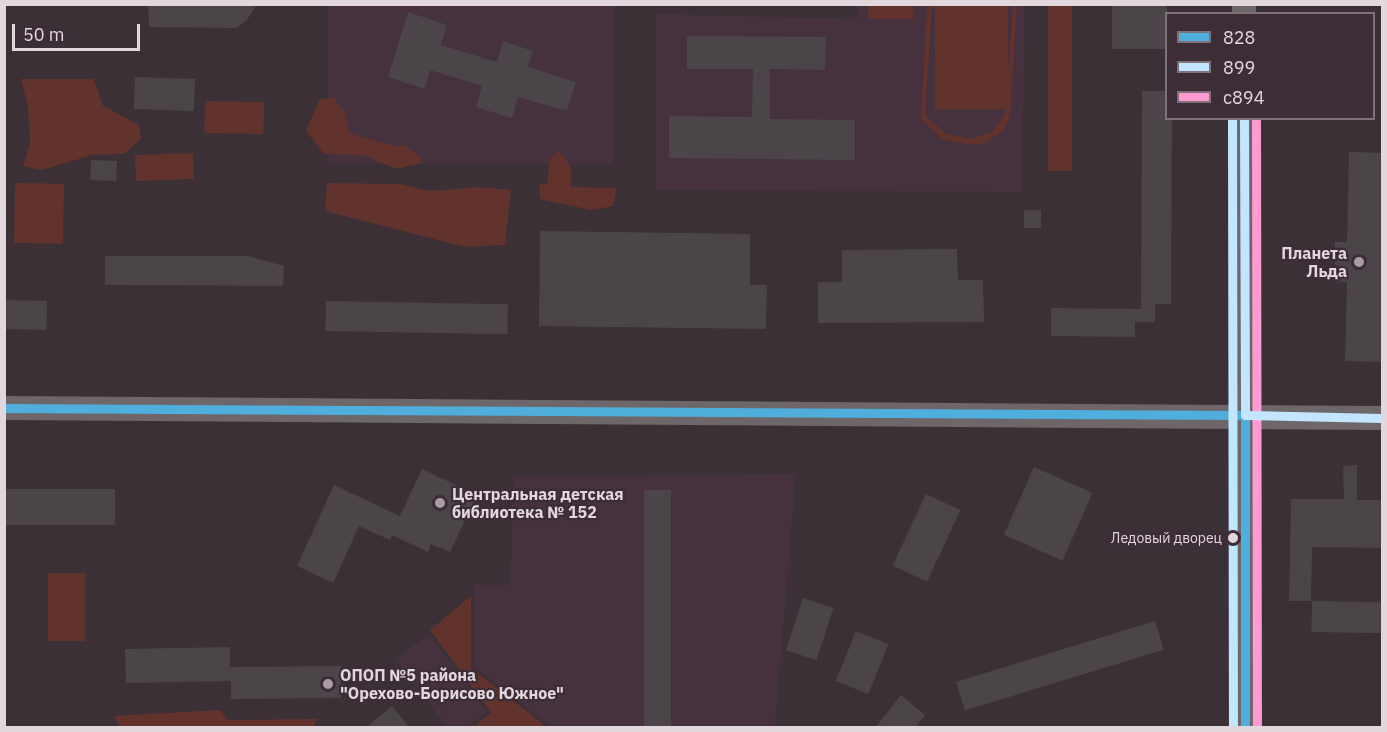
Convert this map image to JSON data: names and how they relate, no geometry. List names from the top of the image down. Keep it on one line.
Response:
{"places":["Планета Льда","Центральная детская библиотека № 152","Ледовый дворец","ОПОП №5 района \"Орехово-Борисово Южное\""],"lines":["transit line 899","transit line с894","transit line 828"],"legend":["828","899","с894"],"scale_bar":"50 m"}
